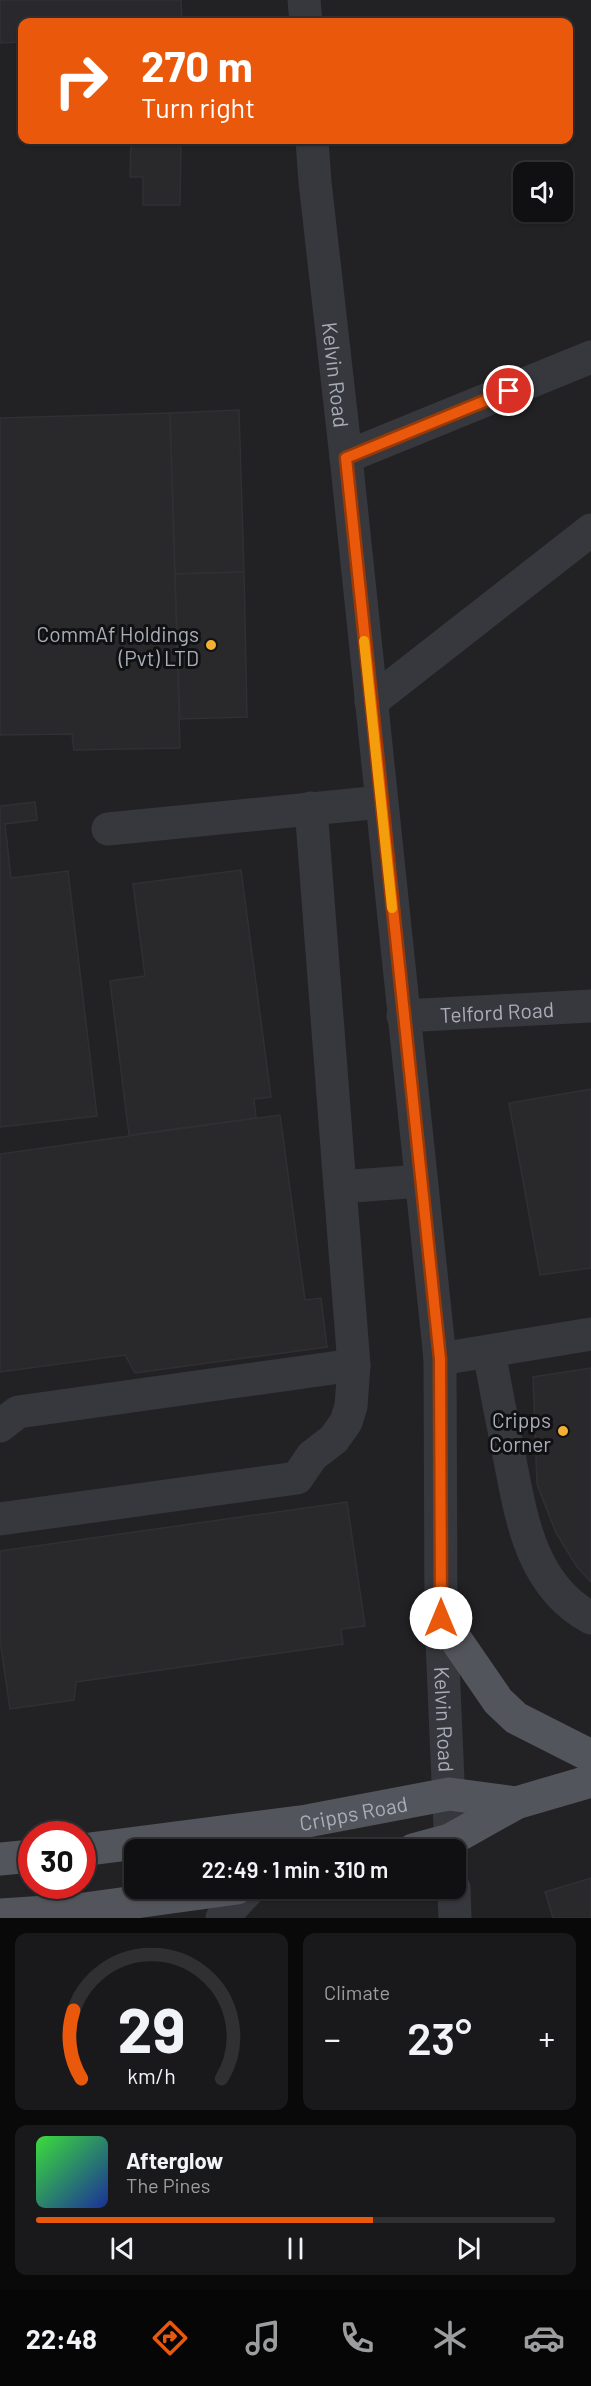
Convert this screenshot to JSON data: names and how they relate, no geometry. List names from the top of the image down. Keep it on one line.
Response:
{"streets":{"main road":["Cripps Road"],"street":["Kelvin Road","Telford Road"]},"crossings":[["Kelvin Road","Telford Road"],["Kelvin Road","Cripps Road"]],"places":["CommAf Holdings (Pvt) LTD","Cripps Corner"],"page":{"turn":["270 m","Turn right"],"limit":"30","trip":"22:49 · 1 min · 310 m","tile":"Climate","heat":["−","23°","+"],"song":["Afterglow","The Pines"],"tabs":"22:48","gauge":["29","km/h"]}}
